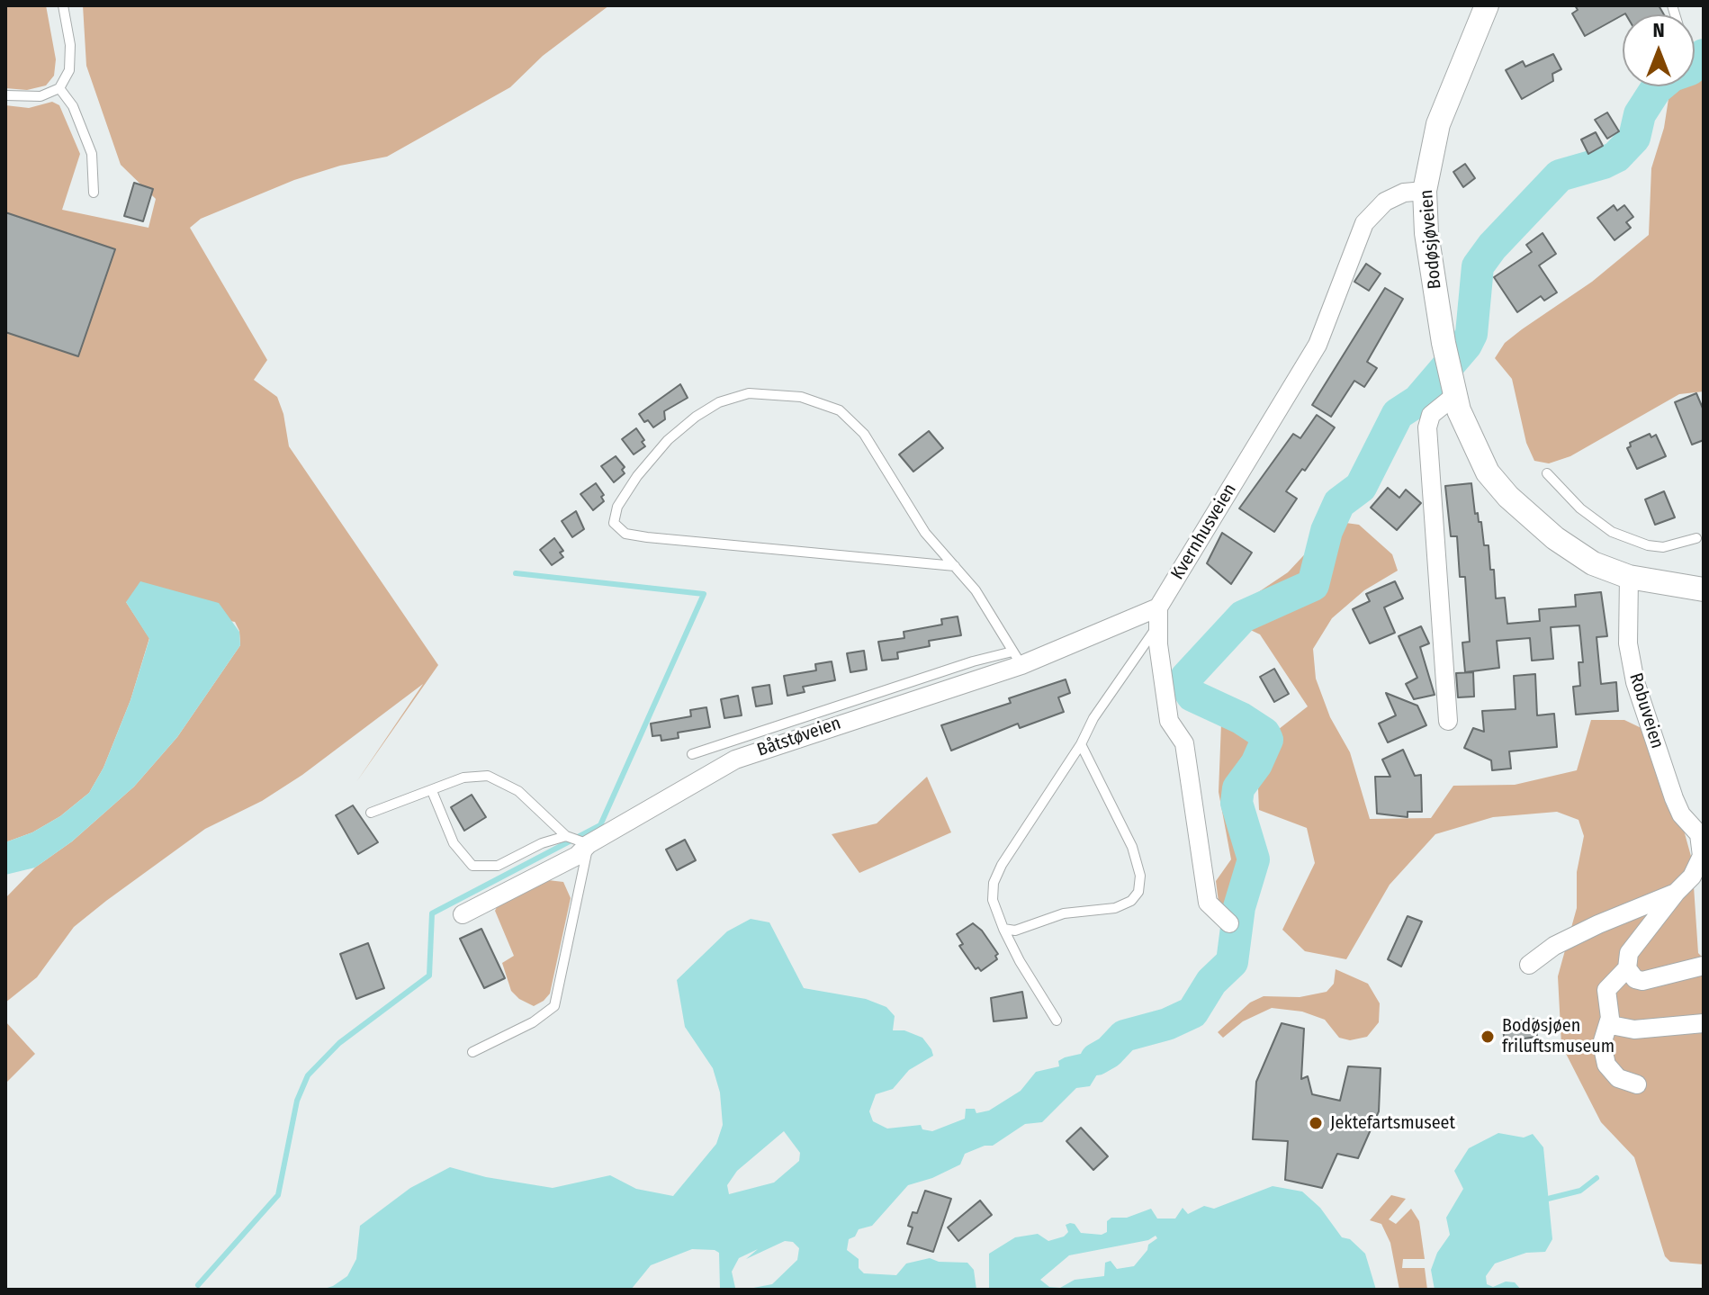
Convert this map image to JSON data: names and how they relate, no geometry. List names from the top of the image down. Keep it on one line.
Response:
{"streets":{"street":["Bodøsjøveien","Kvernhusveien","Robuveien","Båtstøveien"]},"crossings":[["Bodøsjøveien","Kvernhusveien"],["Bodøsjøveien","Robuveien"],["Kvernhusveien","Båtstøveien"]],"places":["Bodøsjøen friluftsmuseum","Jektefartsmuseet"],"north":"top"}
